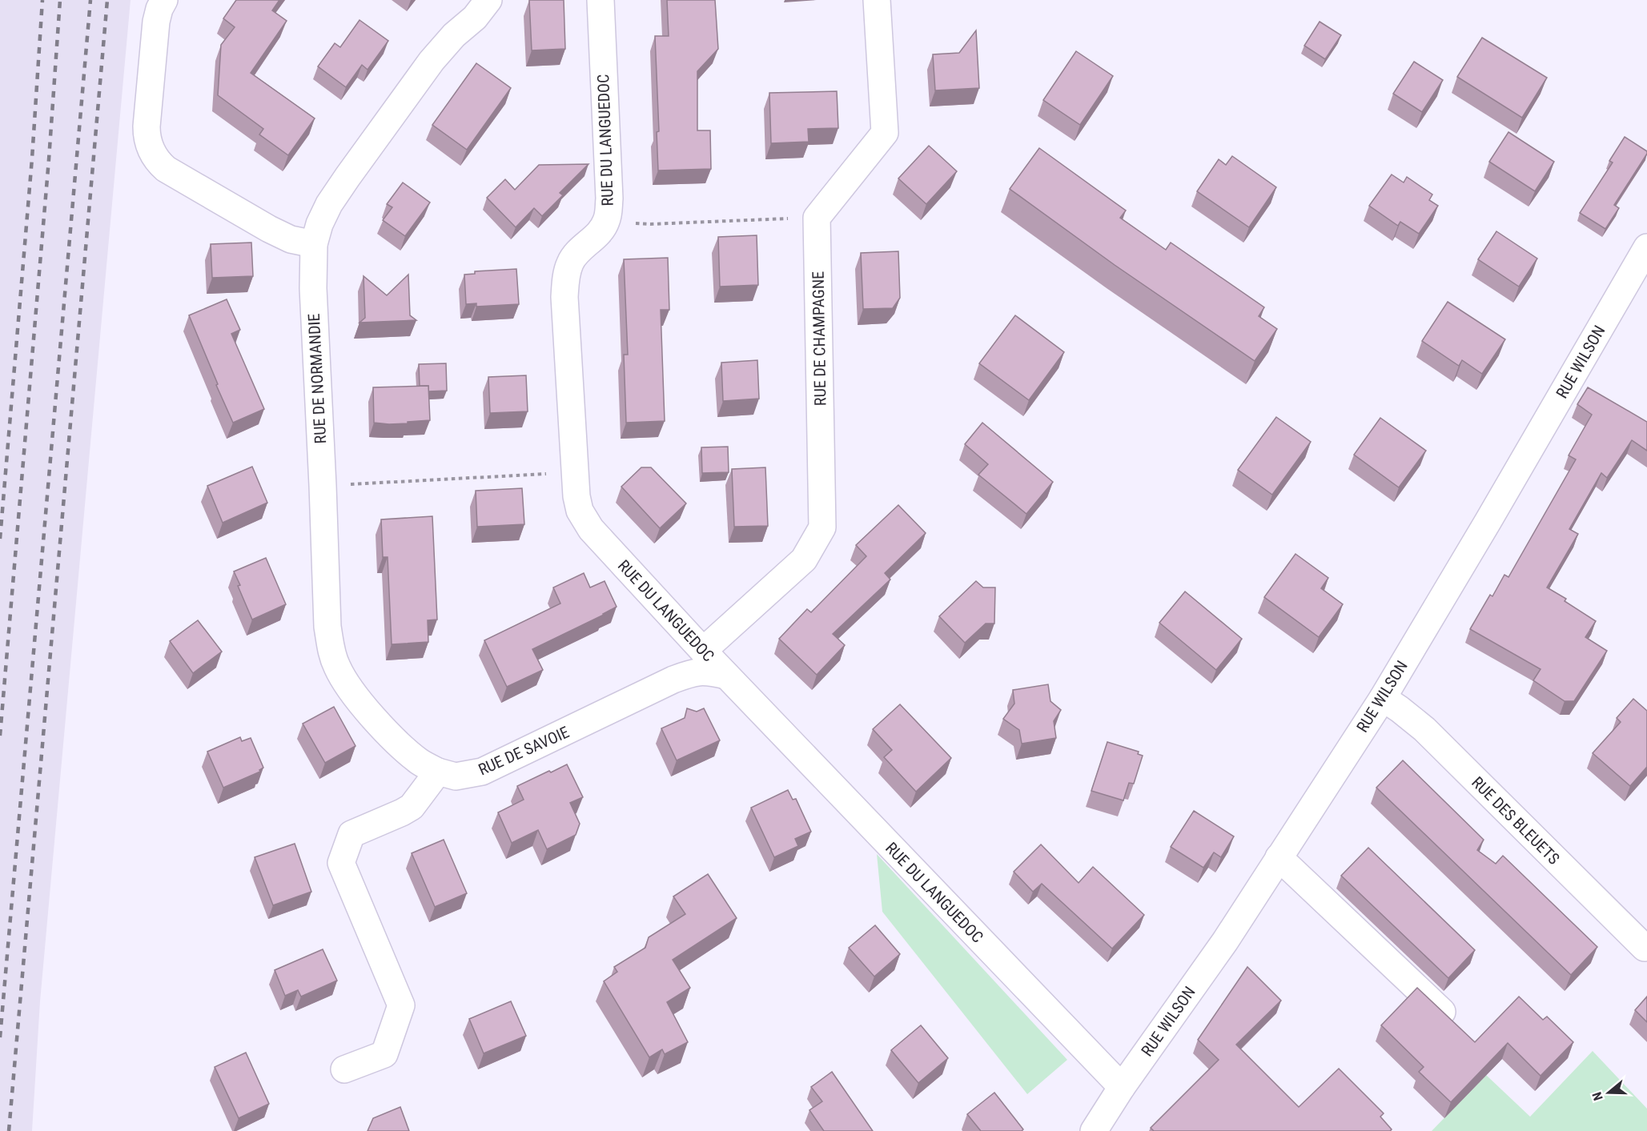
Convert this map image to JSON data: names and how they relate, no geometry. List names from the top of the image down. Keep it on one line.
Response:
{"streets":{"street":["RUE DU LANGUEDOC","RUE DE CHAMPAGNE","RUE WILSON","RUE DE NORMANDIE","RUE DE SAVOIE","RUE DES BLEUETS"]},"crossings":[["RUE DU LANGUEDOC","RUE DE CHAMPAGNE"],["RUE DU LANGUEDOC","RUE WILSON"],["RUE DU LANGUEDOC","RUE DE SAVOIE"],["RUE WILSON","RUE DES BLEUETS"],["RUE DE NORMANDIE","RUE DE SAVOIE"]],"north":"left"}
